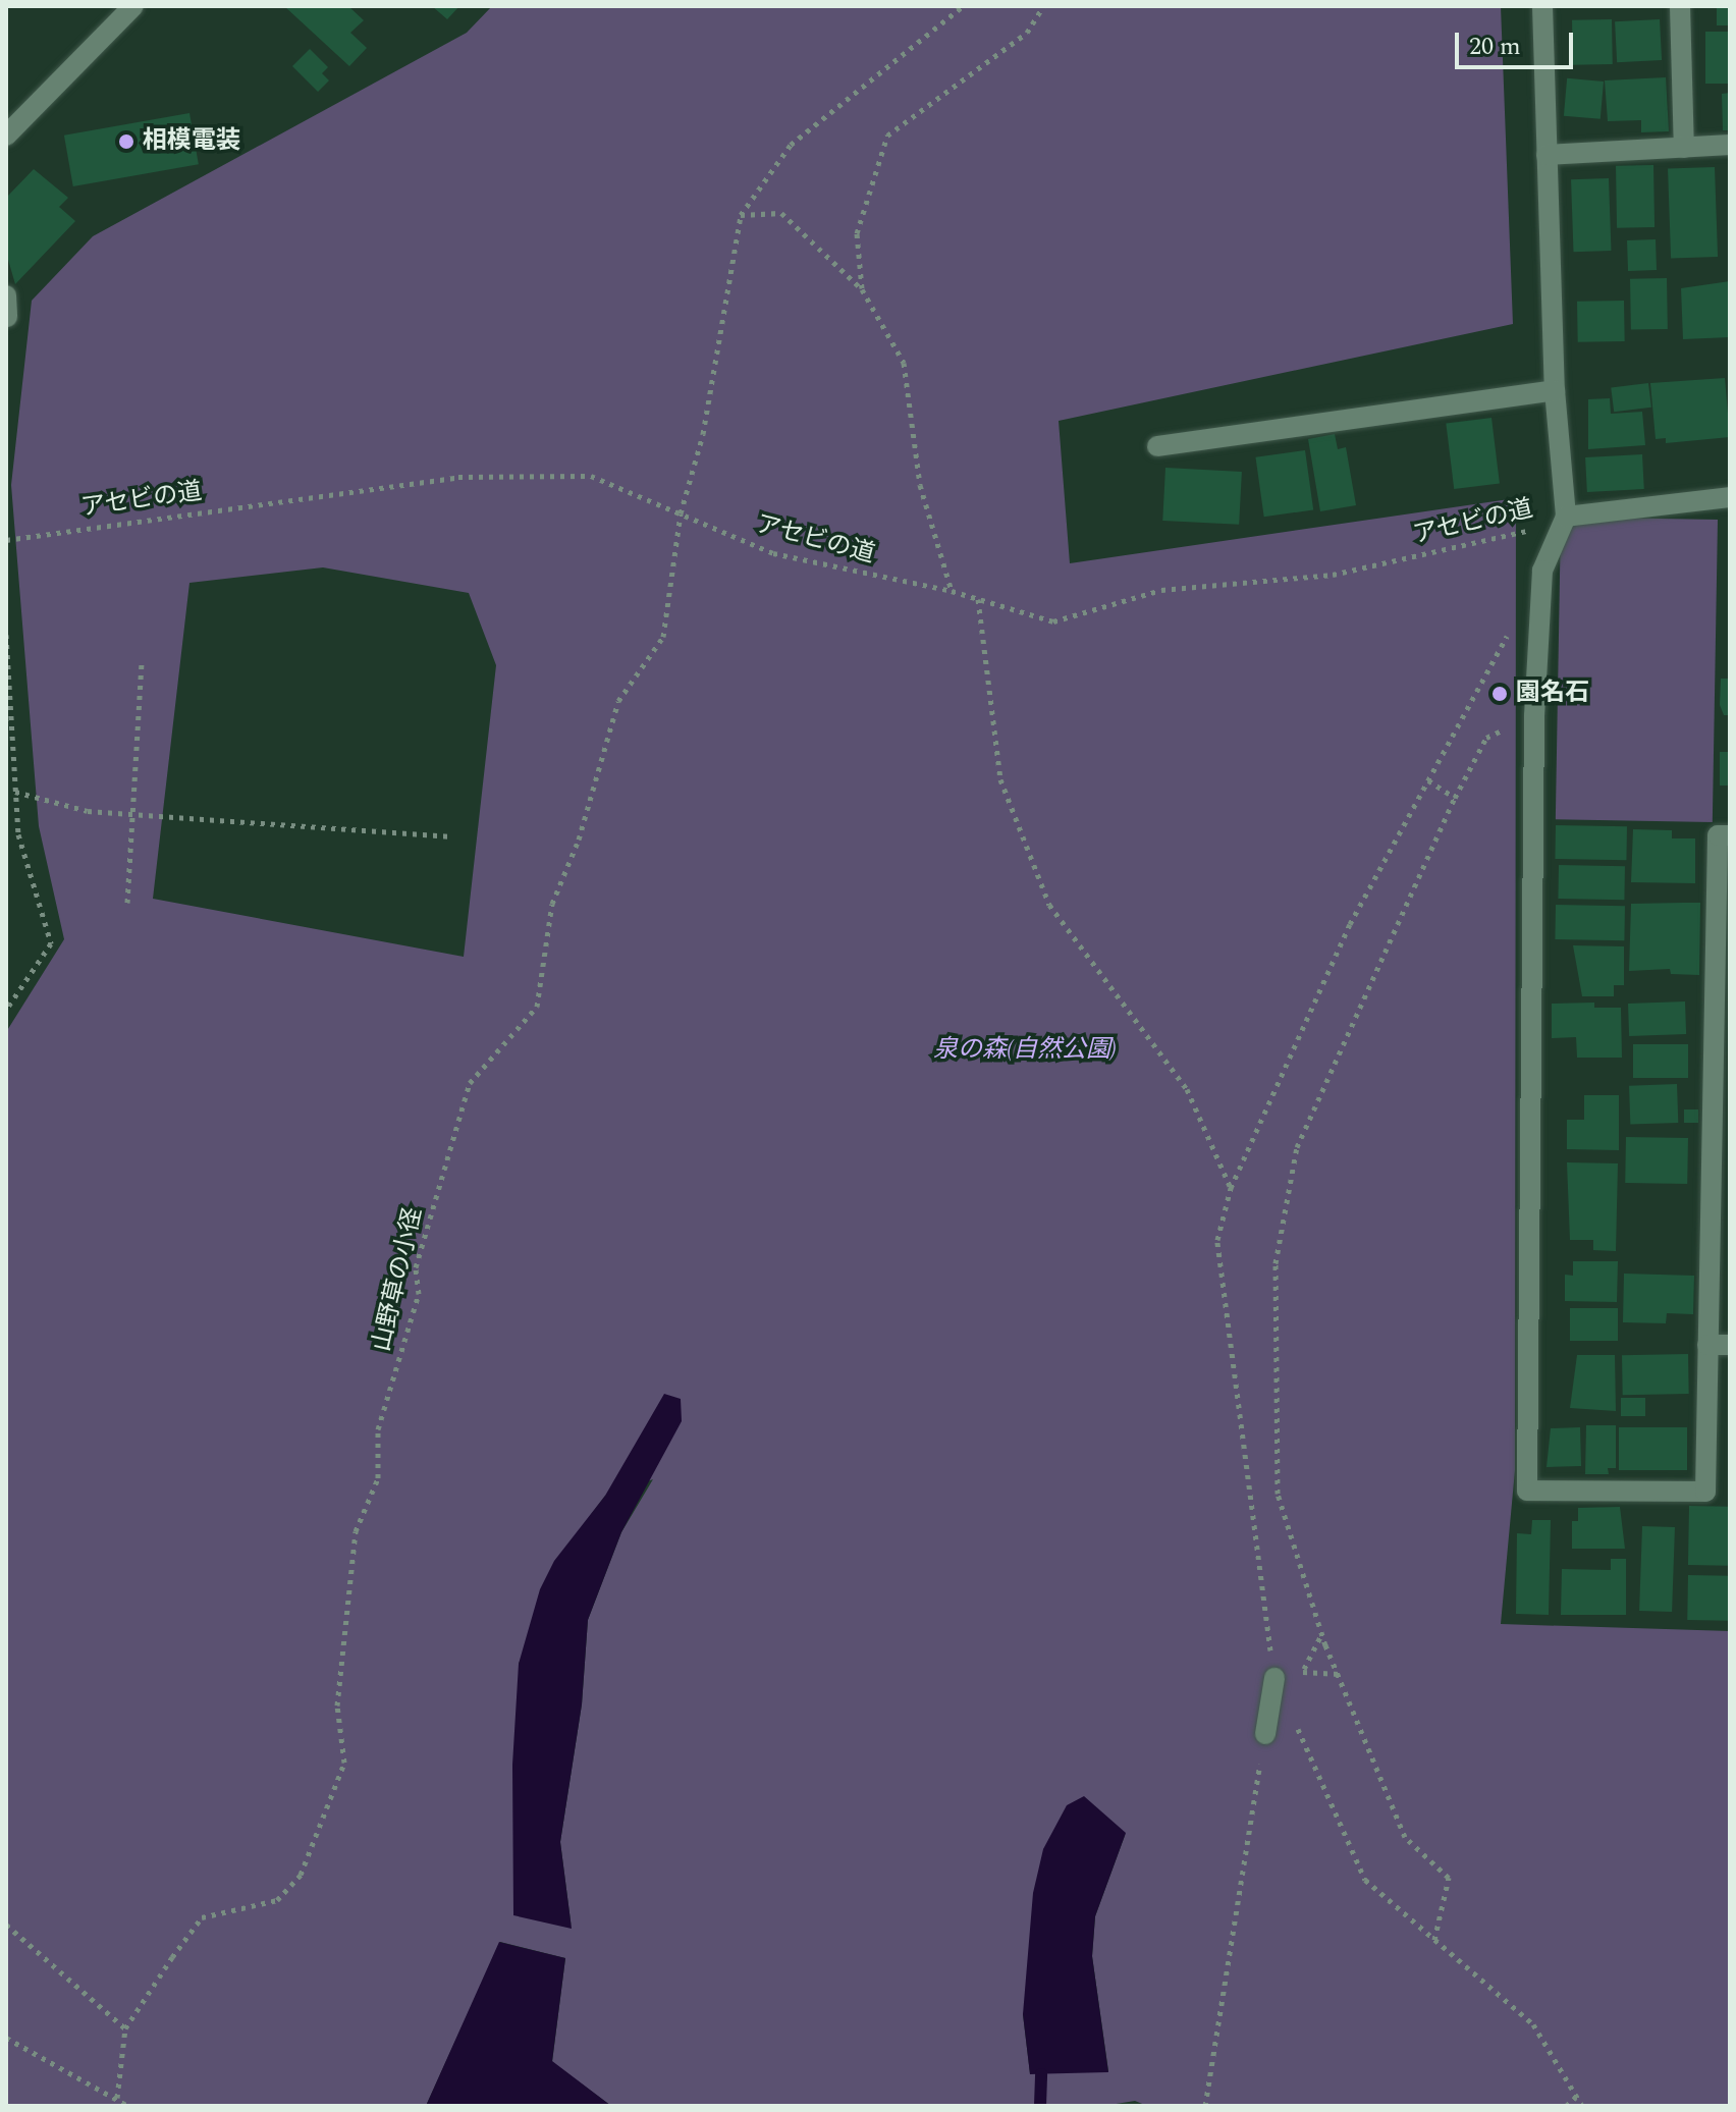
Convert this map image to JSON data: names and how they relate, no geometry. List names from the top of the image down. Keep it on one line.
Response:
{"streets":{"path":["アセビの道","山野草の小径"]},"crossings":[["アセビの道","山野草の小径"]],"parks":["泉の森(自然公園)"],"places":["相模電装","園名石"],"scale_bar":"20 m"}
